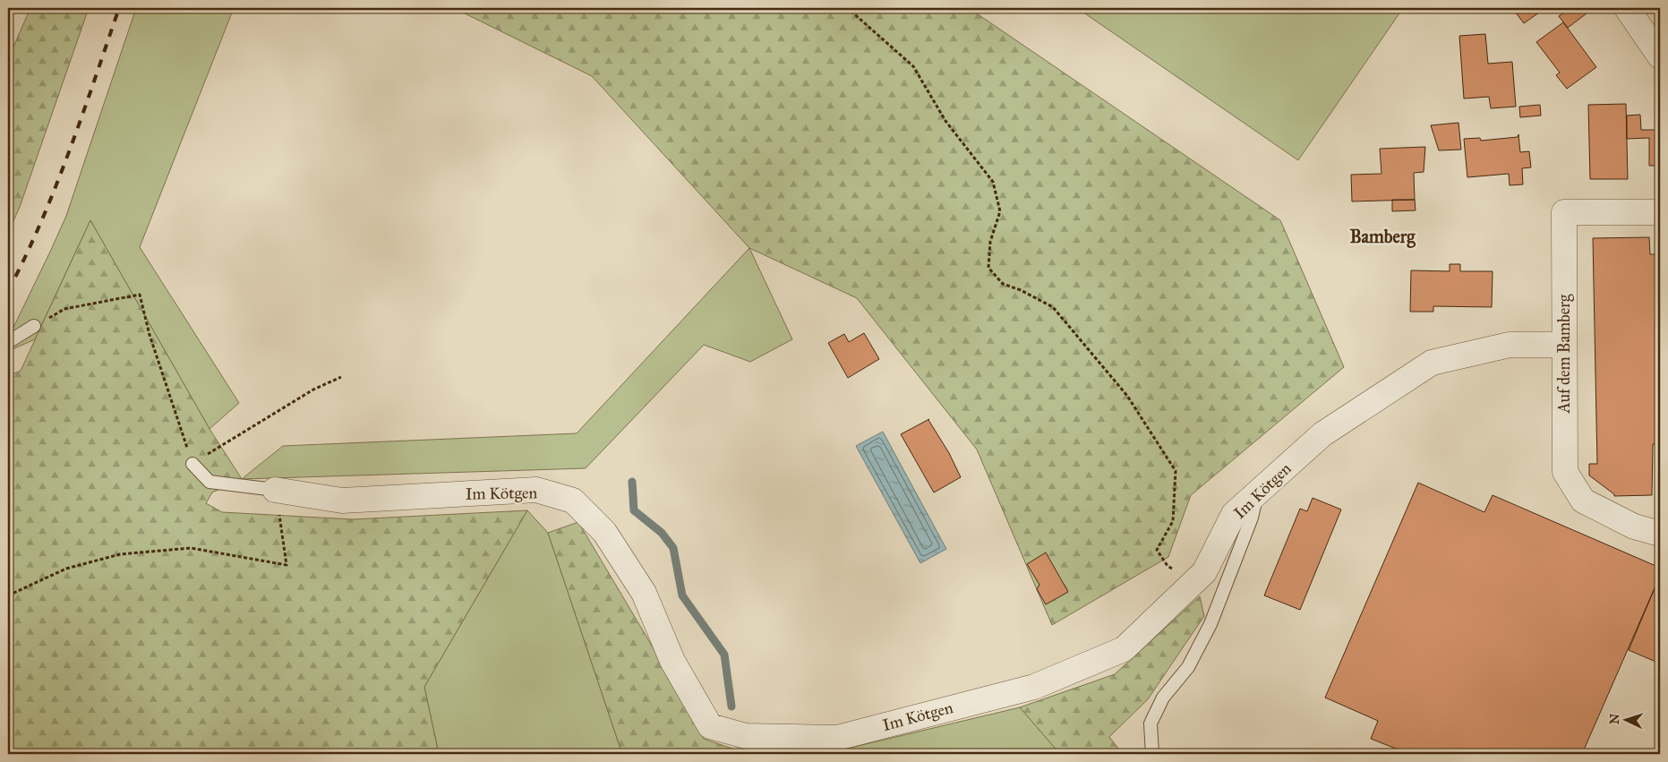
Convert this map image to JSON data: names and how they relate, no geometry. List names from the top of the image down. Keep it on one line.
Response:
{"streets":{"street":["Auf dem Bamberg","Im Kötgen"]},"crossings":[["Auf dem Bamberg","Im Kötgen"]],"districts":["Bamberg"],"north":"left"}
